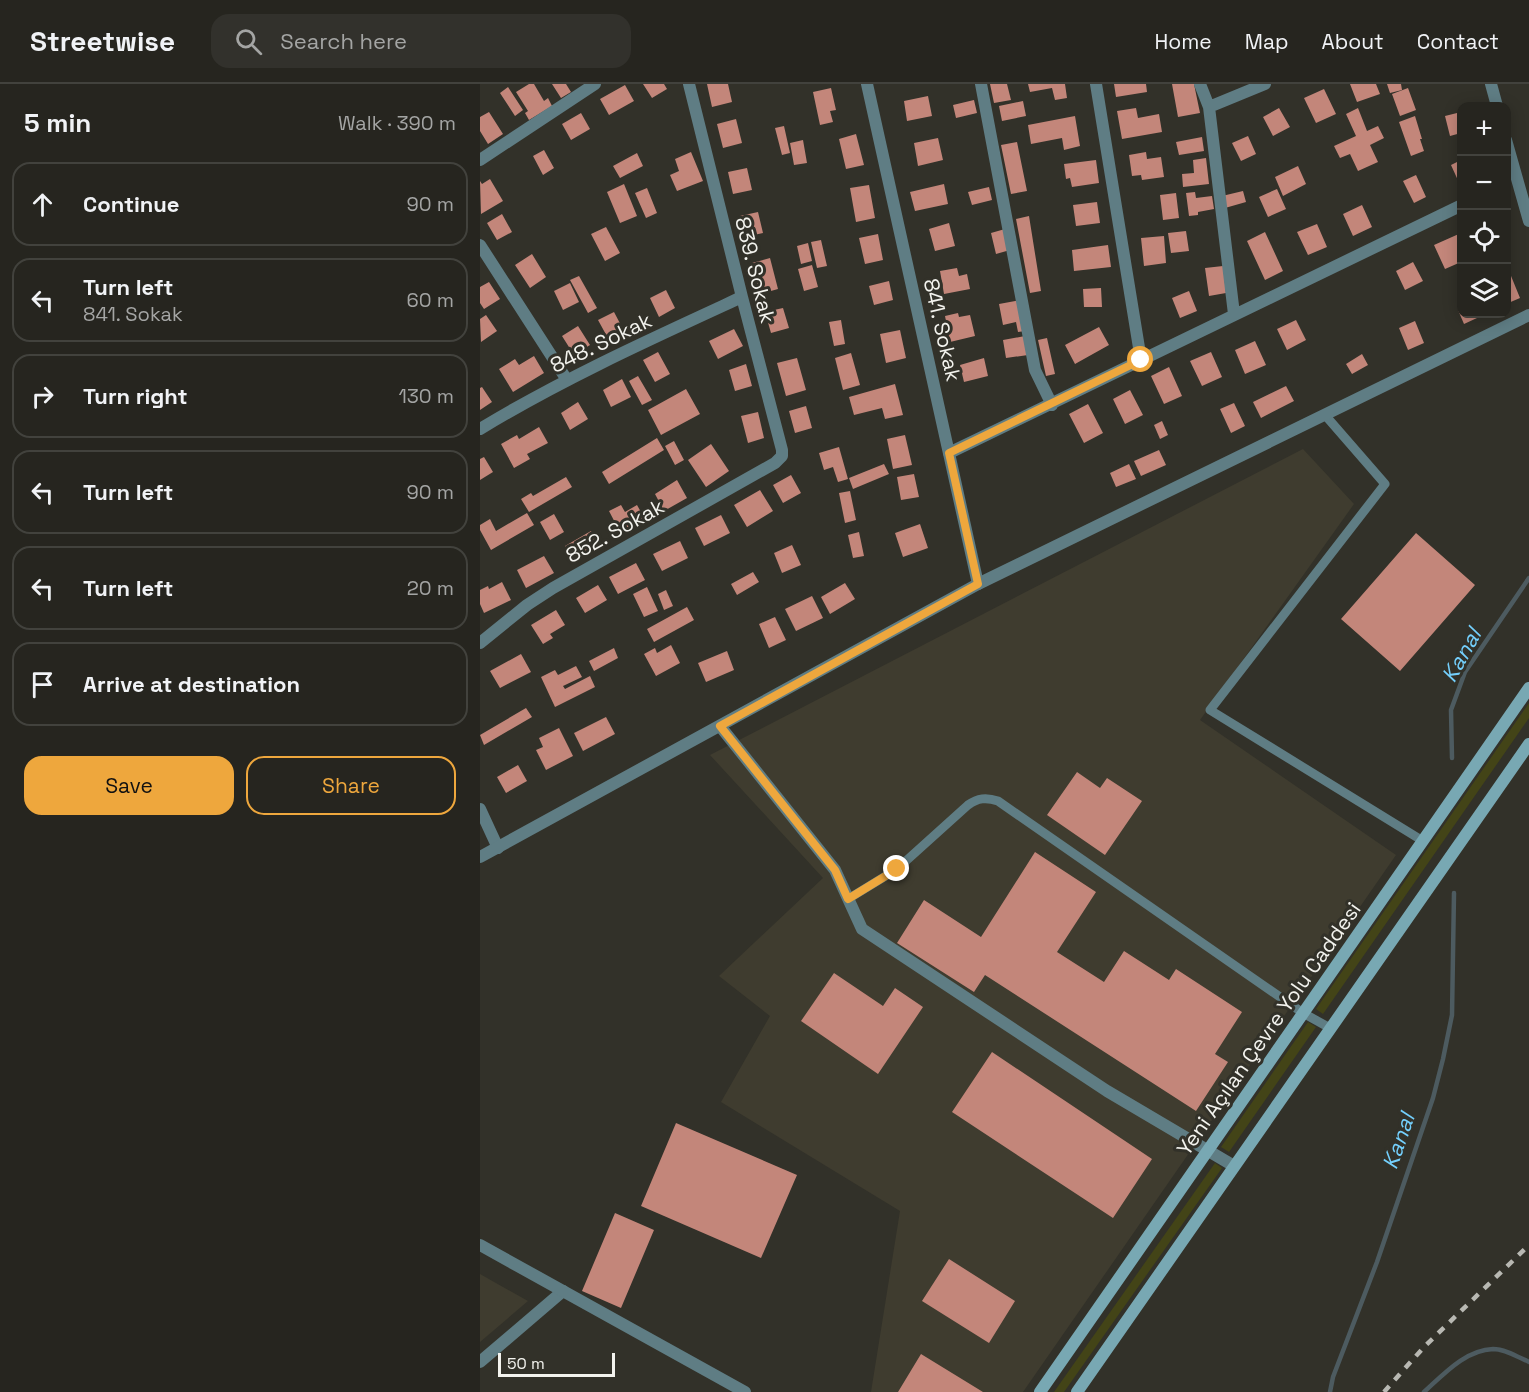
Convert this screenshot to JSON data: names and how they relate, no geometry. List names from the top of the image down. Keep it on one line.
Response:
{"streets":{"main road":["Yeni Açılan Çevre Yolu Caddesi"],"street":["839. Sokak","841. Sokak","848. Sokak","852. Sokak"]},"crossings":[["839. Sokak","848. Sokak"],["839. Sokak","852. Sokak"]],"water":["Kanal"],"scale_bar":"50 m","page":{"header":"Streetwise","search":"Search here","nav":["Home","Map","About","Contact"],"heading":["5 min","Walk · 390 m"],"map_buttons":["+","−"],"list":[["Continue","90 m"],["Turn left","841. Sokak","60 m"],["Turn right","130 m"],["Turn left","90 m"],["Turn left","20 m"],"Arrive at destination"],"buttons":["Save","Share"],"scale":"50 m"}}
